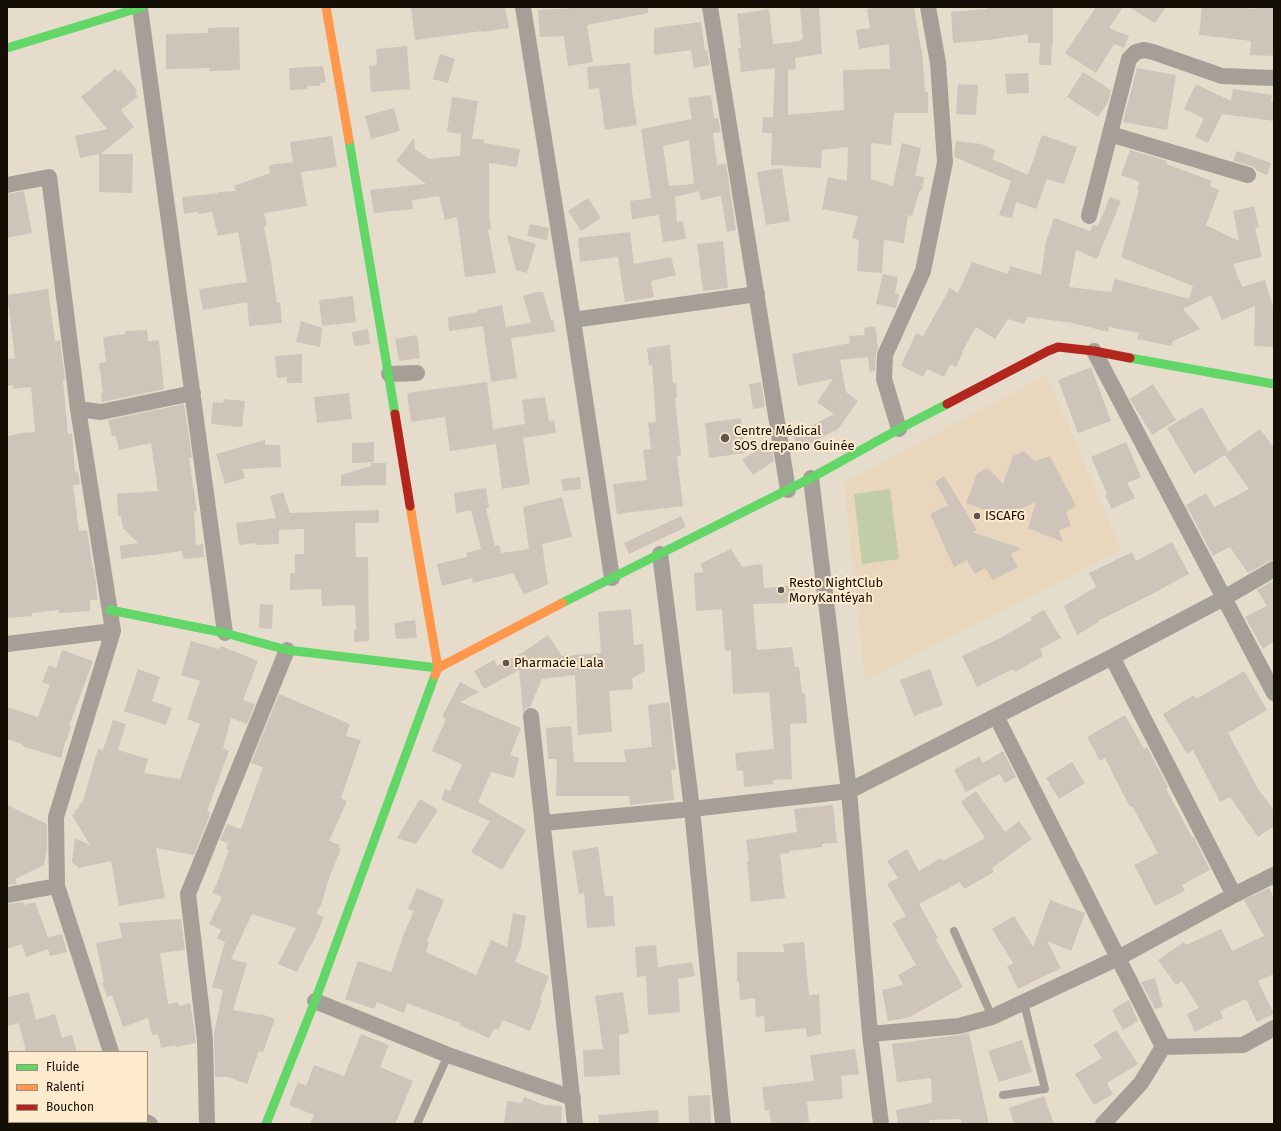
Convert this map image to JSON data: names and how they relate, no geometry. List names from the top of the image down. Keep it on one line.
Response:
{"places":["Centre Médical SOS drepano Guinée","ISCAFG","Resto NightClub MoryKantéyah","Pharmacie Lala"],"legend":["Fluide","Ralenti","Bouchon"]}
